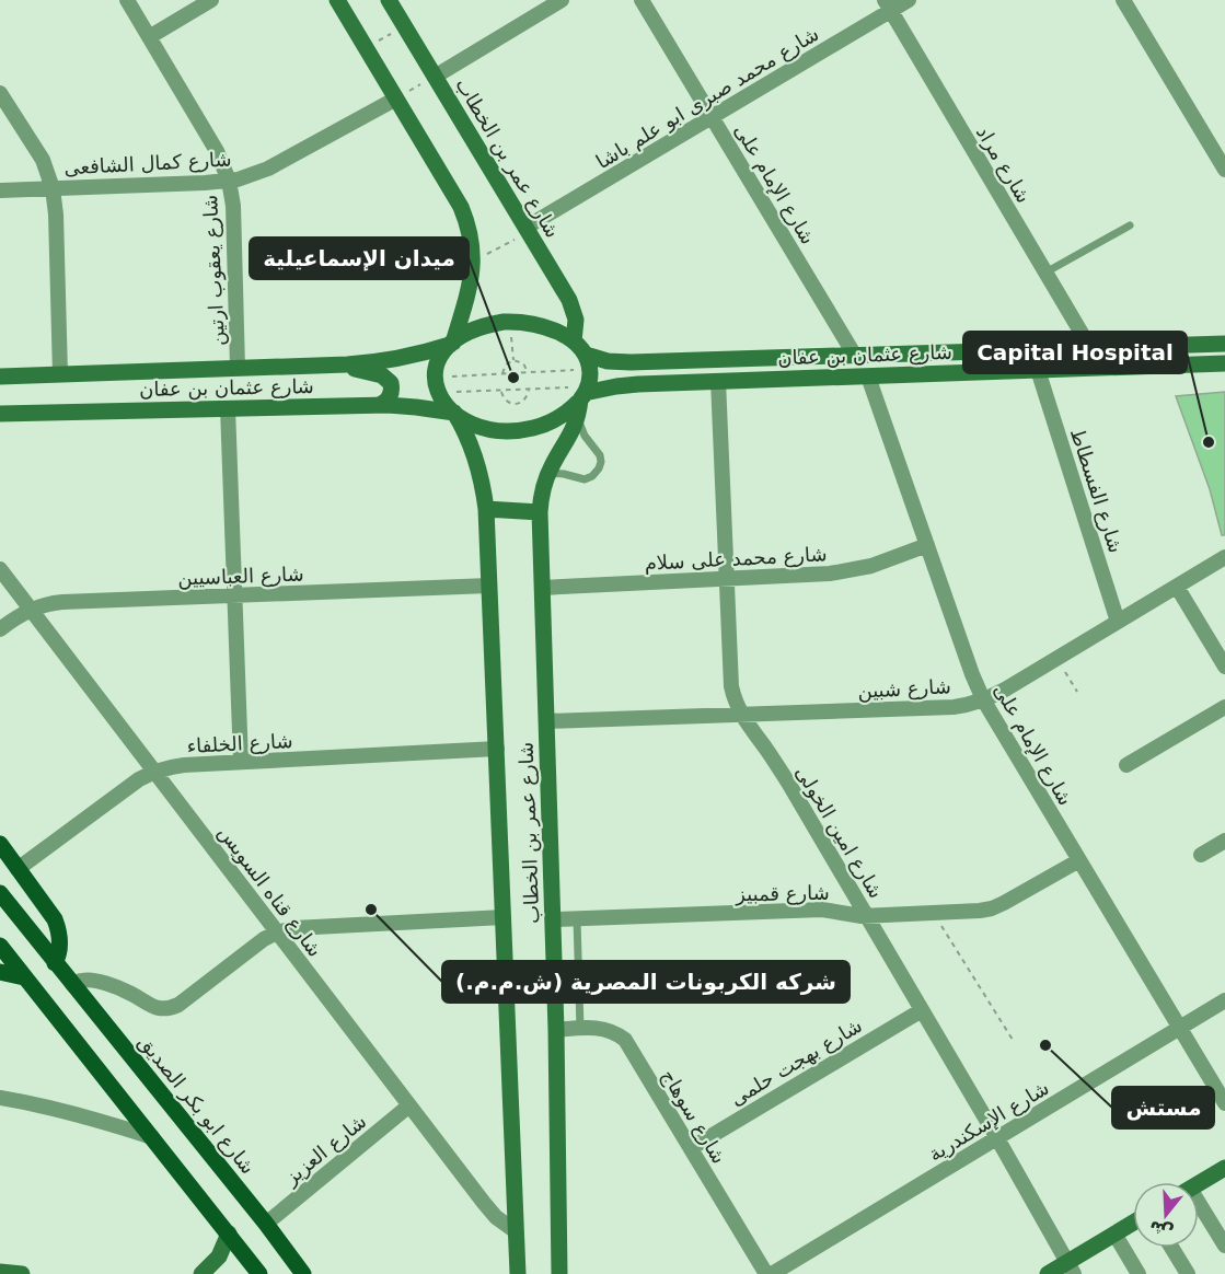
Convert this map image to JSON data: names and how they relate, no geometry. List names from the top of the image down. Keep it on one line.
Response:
{"streets":{"main road":["شارع ابو بكر الصديق"],"street":["شارع محمد صبرى ابو علم باشا","شارع عمر بن الخطاب","شارع كمال الشافعى","شارع مراد","شارع الإمام على","شارع يعقوب ارتين","شارع عثمان بن عفان","شارع الفسطاط","شارع محمد على سلام","شارع العباسيين","شارع شبين","شارع الخلفاء","شارع امين الخولى","شارع قناه السويس","شارع قمبيز","شارع بهجت حلمى","شارع سوهاج","شارع الإسكندرية","شارع العزيز"]},"crossings":[["شارع محمد صبرى ابو علم باشا","شارع عمر بن الخطاب"],["شارع محمد صبرى ابو علم باشا","شارع مراد"],["شارع محمد صبرى ابو علم باشا","شارع الإمام على"],["شارع عمر بن الخطاب","شارع عثمان بن عفان"],["شارع عمر بن الخطاب","شارع محمد على سلام"],["شارع عمر بن الخطاب","شارع العباسيين"],["شارع عمر بن الخطاب","شارع شبين"],["شارع عمر بن الخطاب","شارع الخلفاء"],["شارع عمر بن الخطاب","شارع قناه السويس"],["شارع عمر بن الخطاب","شارع قمبيز"],["شارع عمر بن الخطاب","شارع سوهاج"],["شارع كمال الشافعى","شارع يعقوب ارتين"],["شارع مراد","شارع عثمان بن عفان"],["شارع الإمام على","شارع عثمان بن عفان"],["شارع الإمام على","شارع محمد على سلام"],["شارع الإمام على","شارع شبين"],["شارع الإمام على","شارع قمبيز"],["شارع الإمام على","شارع الإسكندرية"],["شارع يعقوب ارتين","شارع عثمان بن عفان"],["شارع عثمان بن عفان","شارع الفسطاط"],["شارع عثمان بن عفان","شارع امين الخولى"],["شارع الفسطاط","شارع شبين"],["شارع محمد على سلام","شارع امين الخولى"],["شارع العباسيين","شارع قناه السويس"],["شارع شبين","شارع امين الخولى"],["شارع الخلفاء","شارع قناه السويس"],["شارع امين الخولى","شارع قمبيز"],["شارع امين الخولى","شارع بهجت حلمى"],["شارع امين الخولى","شارع الإسكندرية"],["شارع قناه السويس","شارع العزيز"],["شارع بهجت حلمى","شارع سوهاج"],["شارع ابو بكر الصديق","شارع العزيز"],["شارع سوهاج","شارع الإسكندرية"]],"places":["ميدان الإسماعيلية","Capital Hospital","شركه الكربونات المصرية (ش.م.م.)","مستش"],"north":"bottom"}
